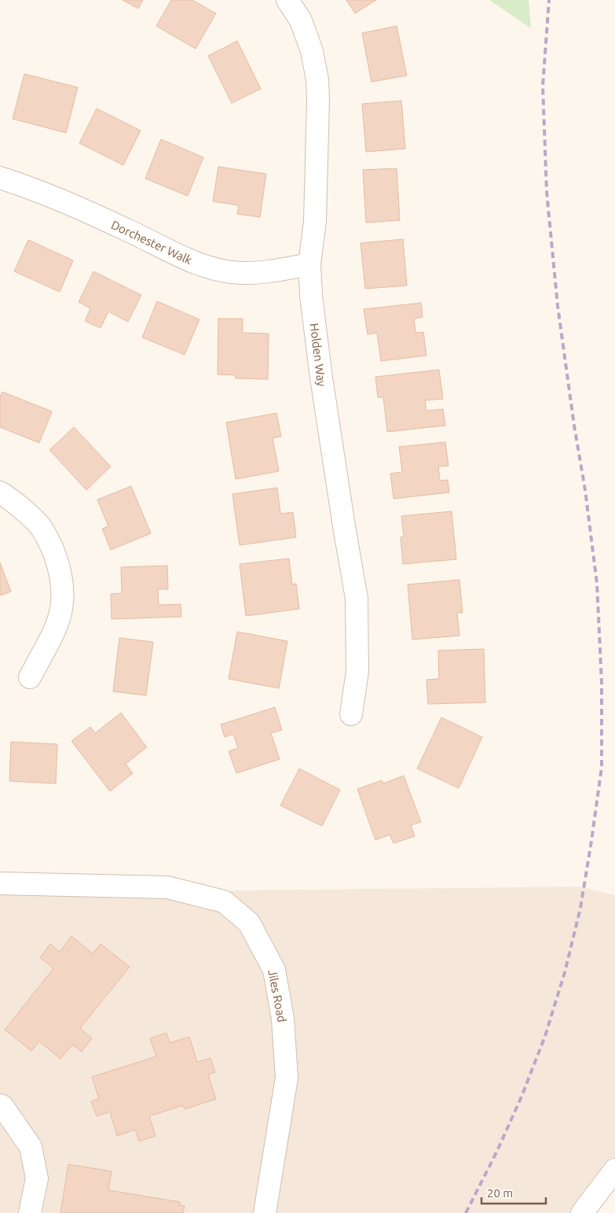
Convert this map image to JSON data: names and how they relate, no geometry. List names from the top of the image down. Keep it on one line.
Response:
{"streets":{"street":["Dorchester Walk","Holden Way","Jiles Road"]},"crossings":[["Dorchester Walk","Holden Way"]],"scale_bar":"20 m"}
